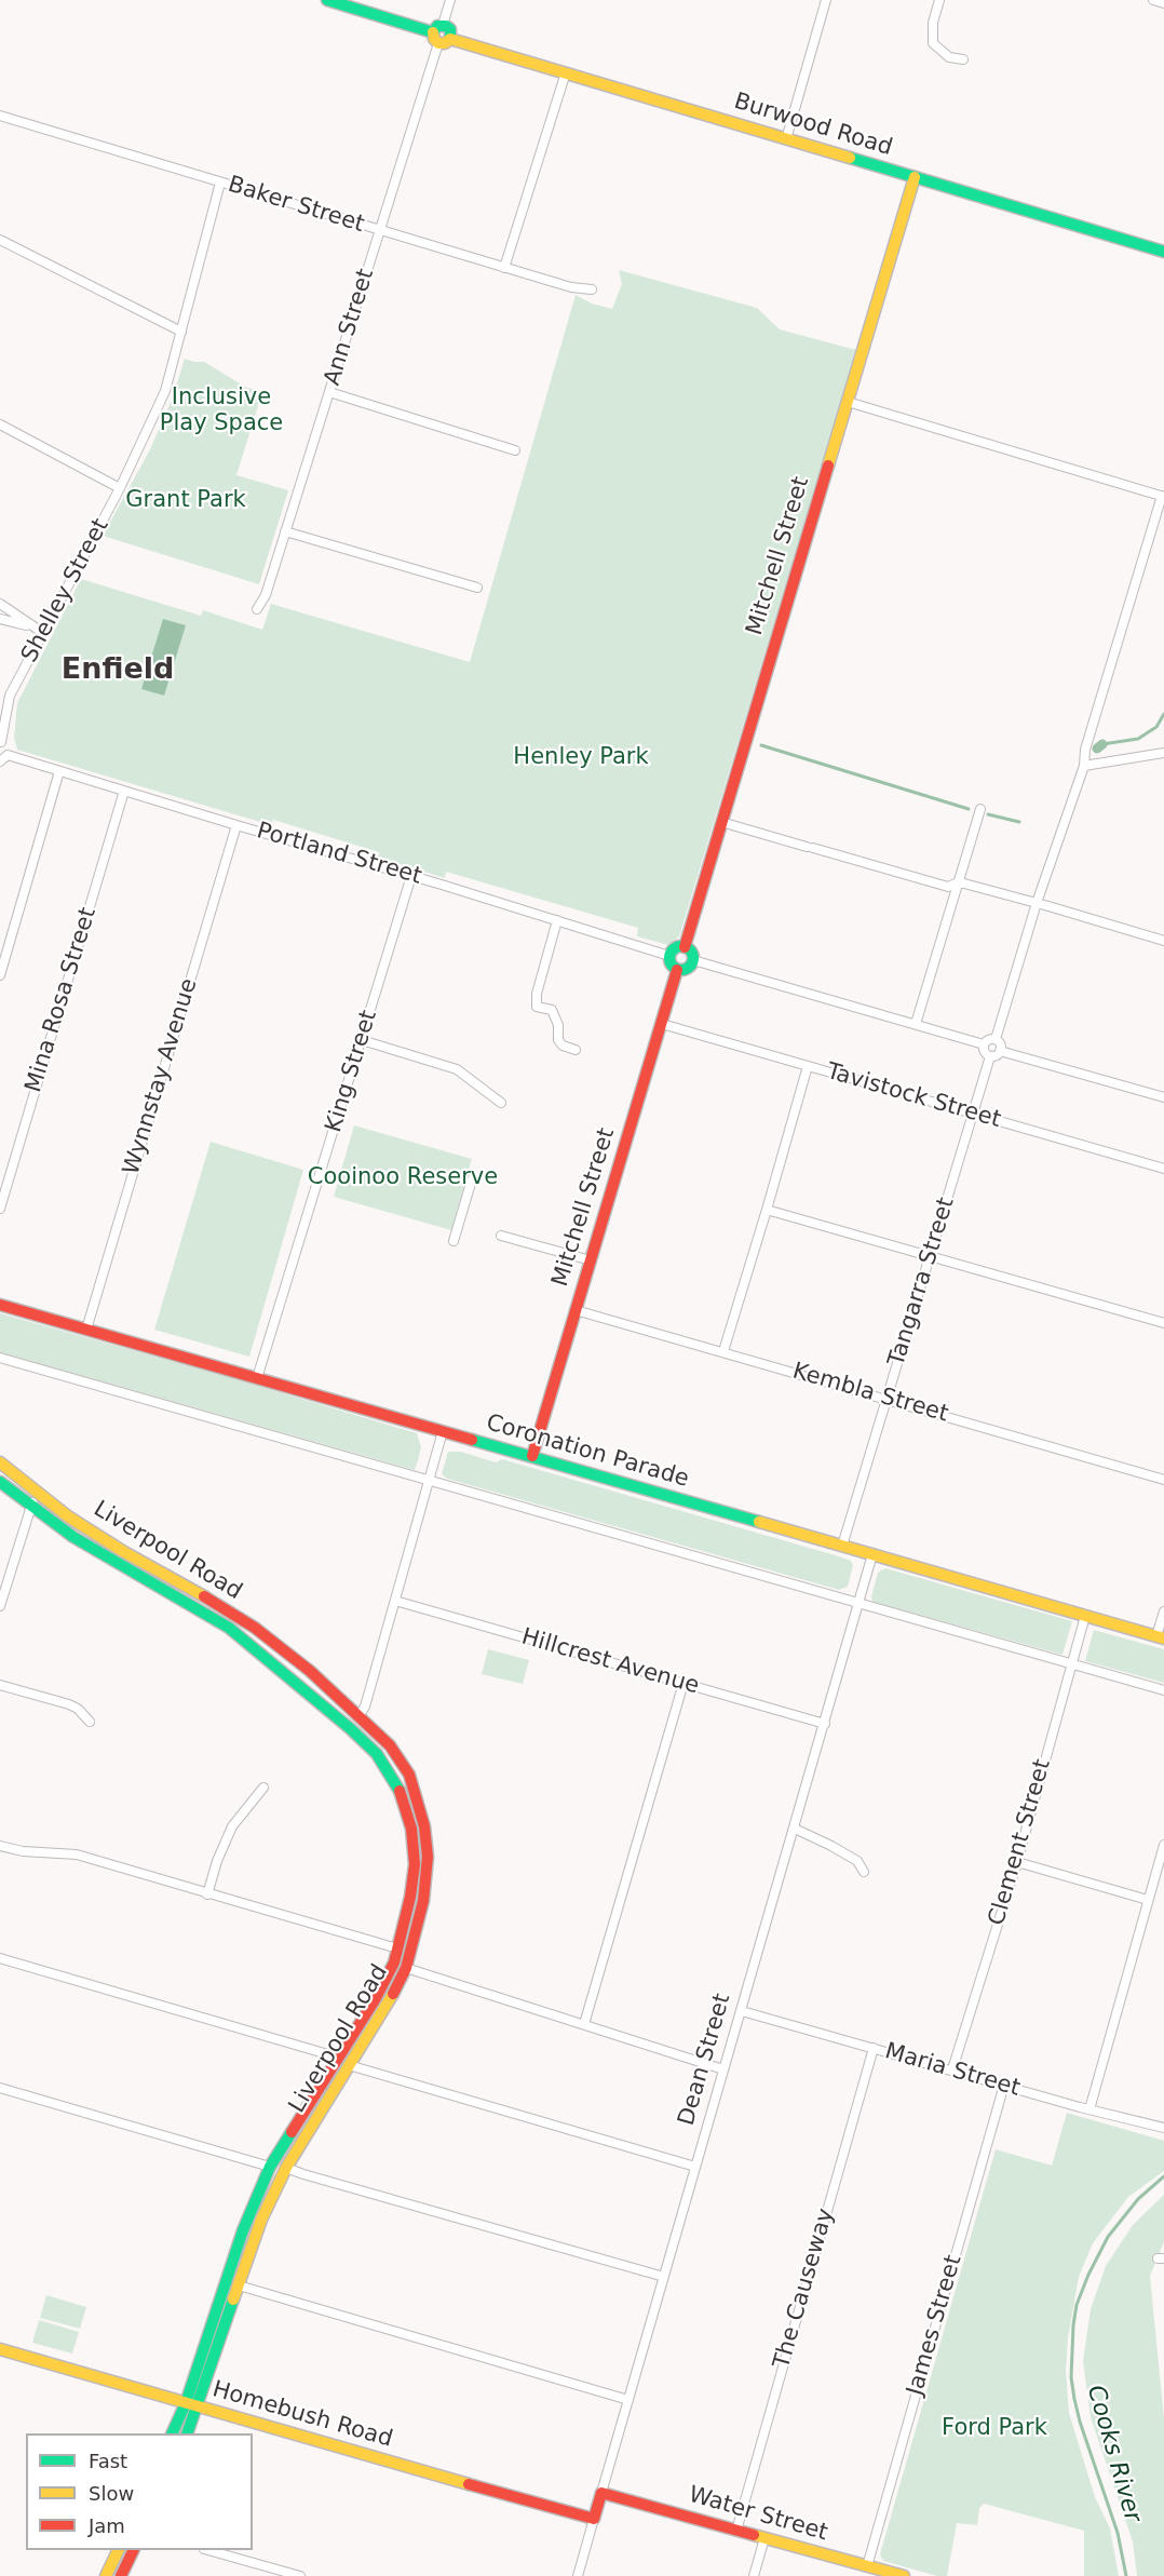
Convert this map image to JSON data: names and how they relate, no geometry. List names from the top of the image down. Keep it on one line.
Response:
{"streets":{"main road":["Burwood Road","Mitchell Street","Coronation Parade","Liverpool Road","Dean Street","Homebush Road","Water Street"],"street":["Baker Street","Ann Street","Shelley Street","Portland Street","Mina Rosa Street","King Street","Wynnstay Avenue","Tavistock Street","Tangarra Street","Kembla Street","Hillcrest Avenue","Clement Street","Maria Street","The Causeway","James Street"]},"crossings":[["Burwood Road","Ann Street"],["Burwood Road","Mitchell Street"],["Baker Street","Ann Street"],["Baker Street","Shelley Street"],["Mitchell Street","Portland Street"],["Mitchell Street","Tavistock Street"],["Mitchell Street","Kembla Street"],["Mitchell Street","Coronation Parade"],["Portland Street","Mina Rosa Street"],["Portland Street","King Street"],["Portland Street","Wynnstay Avenue"],["King Street","Coronation Parade"],["Wynnstay Avenue","Coronation Parade"],["Tavistock Street","Tangarra Street"],["Tangarra Street","Kembla Street"],["Tangarra Street","Coronation Parade"],["Coronation Parade","Clement Street"],["Coronation Parade","Dean Street"],["Liverpool Road","Homebush Road"],["Hillcrest Avenue","Dean Street"],["Clement Street","Maria Street"],["Dean Street","Maria Street"],["Dean Street","Homebush Road"],["Dean Street","Water Street"],["Maria Street","The Causeway"],["Maria Street","James Street"],["The Causeway","Water Street"],["James Street","Water Street"]],"districts":["Enfield"],"water":["Cooks River"],"parks":["Inclusive Play Space","Grant Park","Henley Park","Cooinoo Reserve","Ford Park"],"legend":["Fast","Slow","Jam"]}
